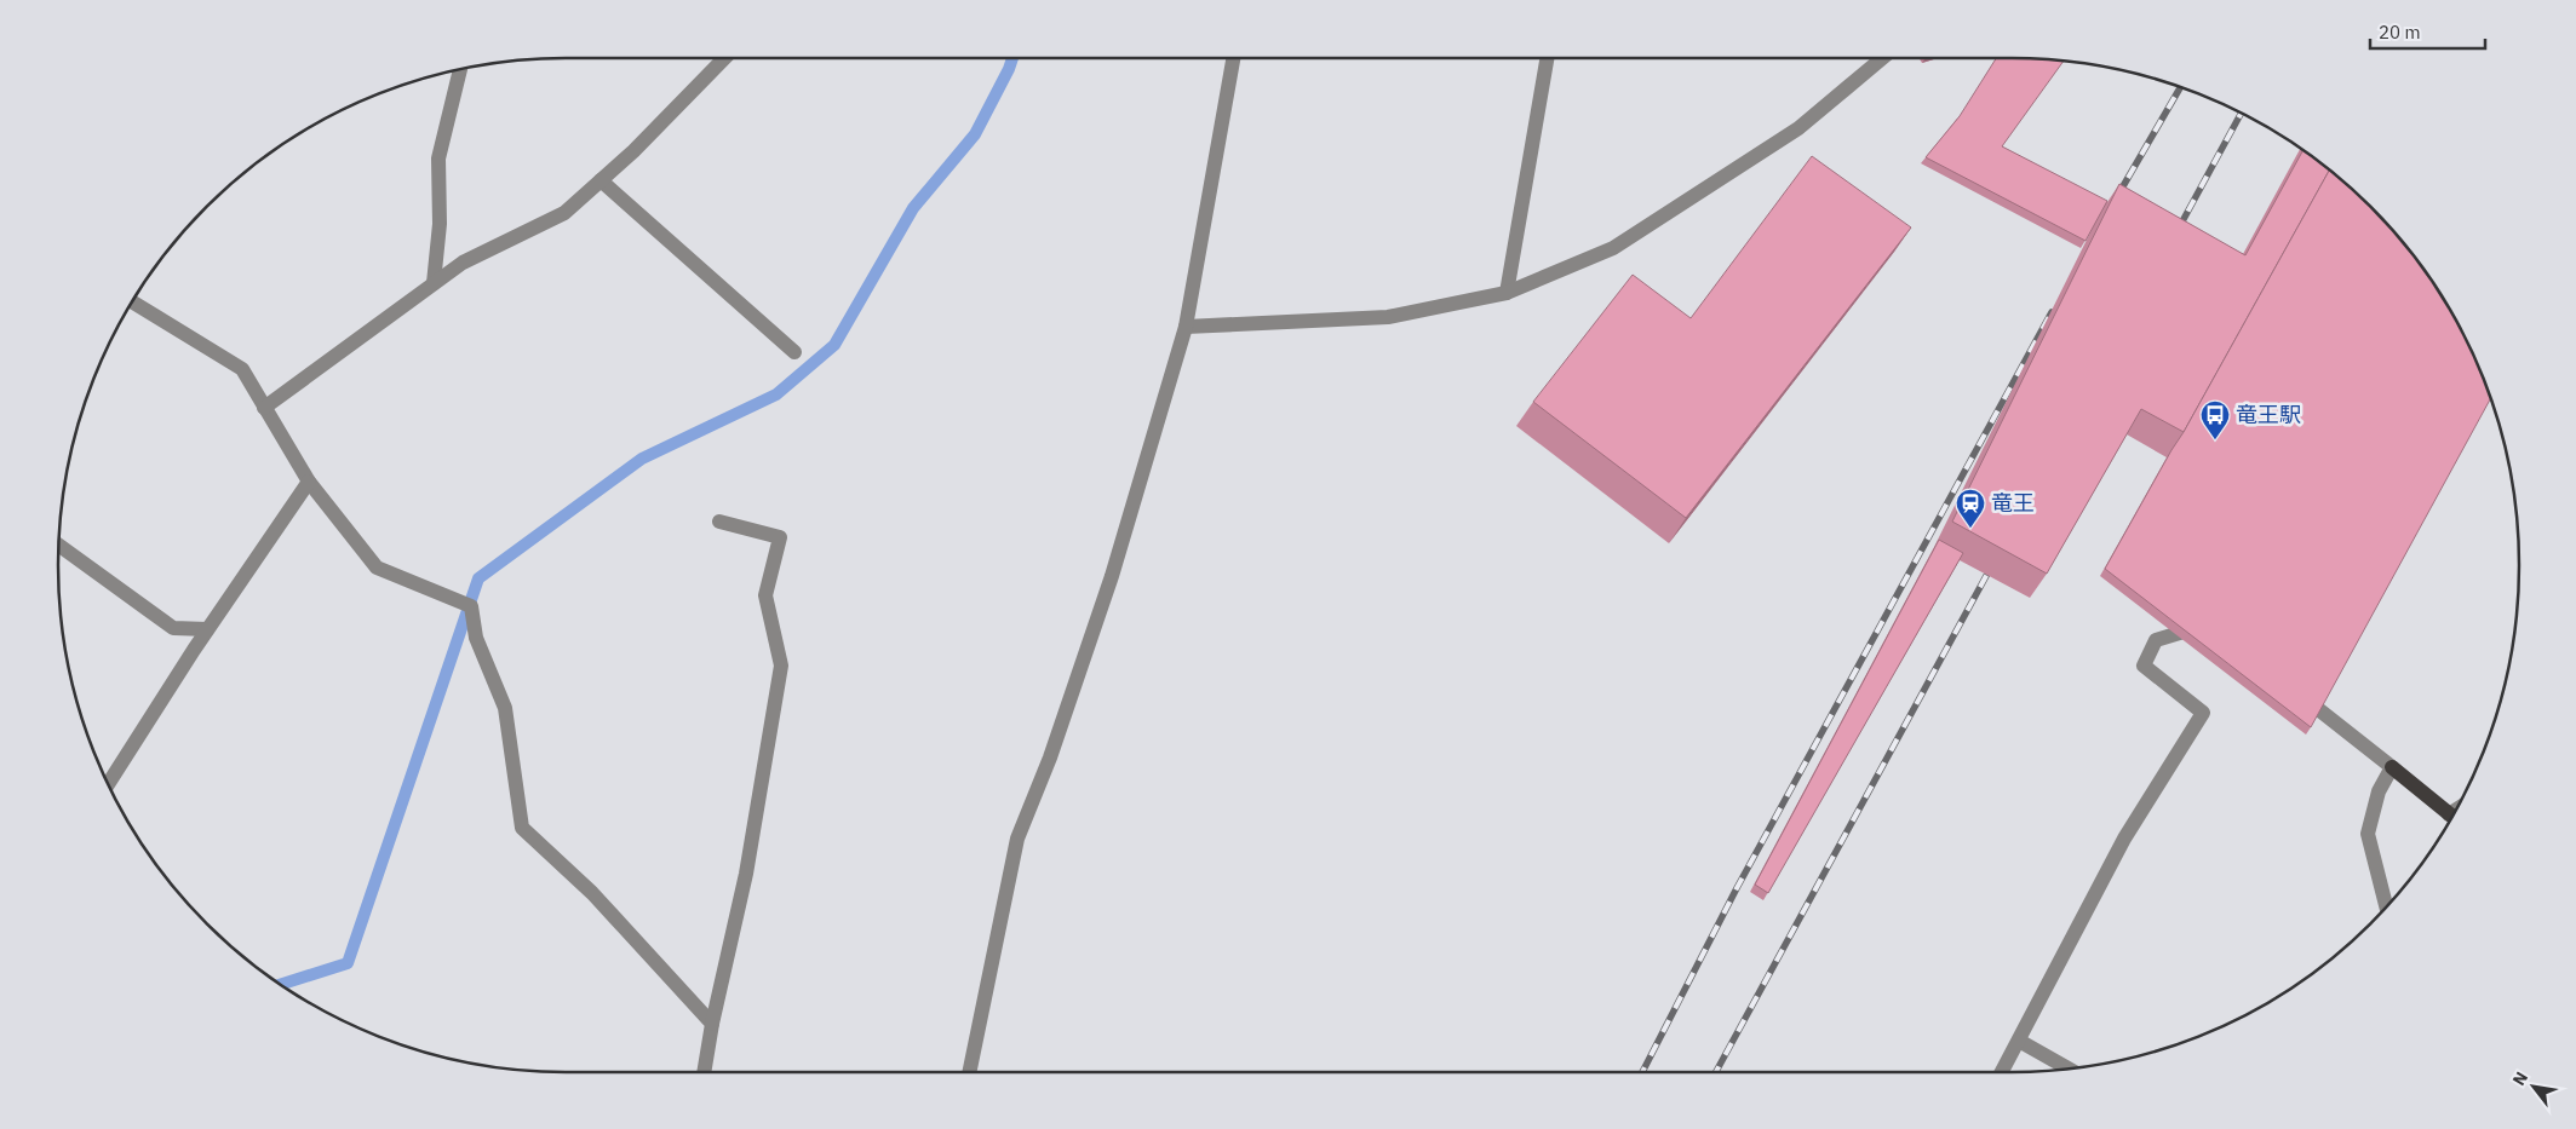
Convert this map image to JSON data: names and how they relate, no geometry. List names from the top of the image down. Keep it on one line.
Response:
{"places":{"bus stop":["竜王駅"],"station":["竜王"]},"scale_bar":"20 m","north":"top left"}
